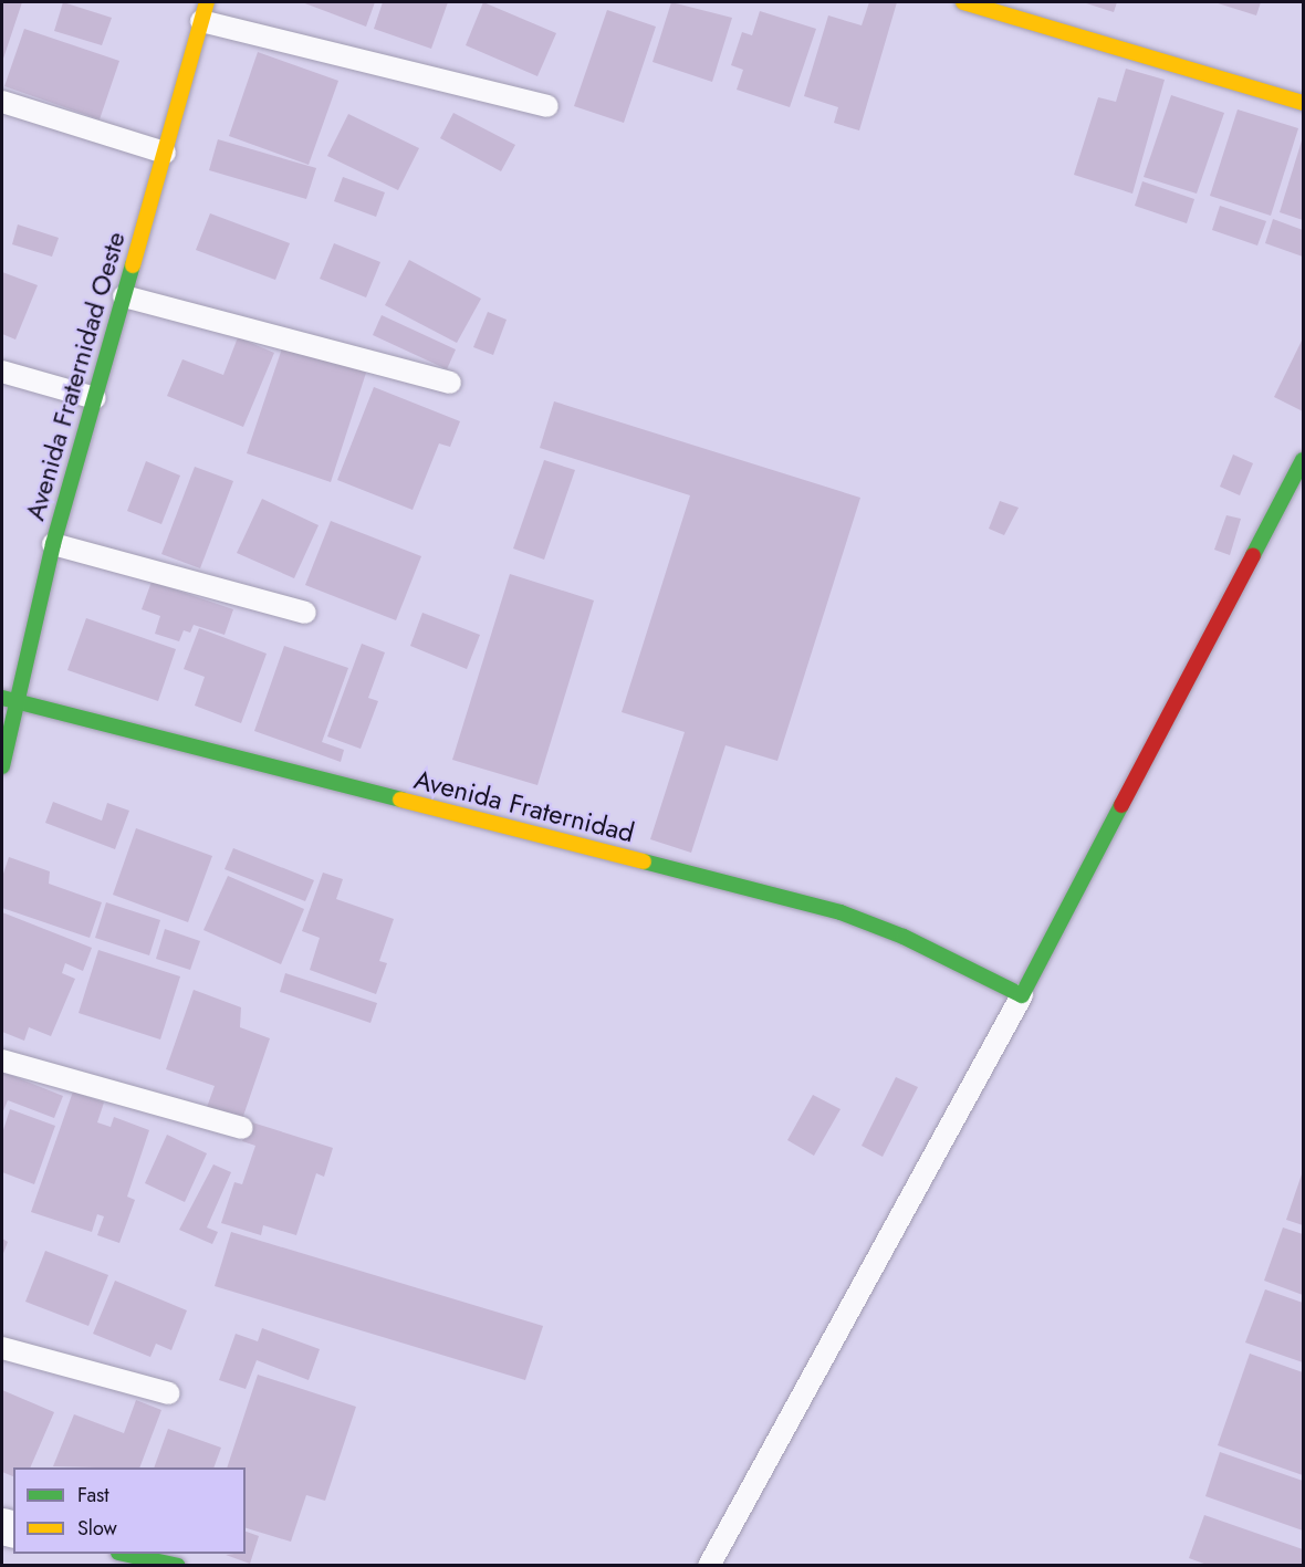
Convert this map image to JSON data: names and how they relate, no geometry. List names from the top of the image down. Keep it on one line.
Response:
{"streets":{"street":["Avenida Fraternidad Oeste","Avenida Fraternidad"]},"crossings":[["Avenida Fraternidad Oeste","Avenida Fraternidad"]],"legend":["Fast","Slow"]}
